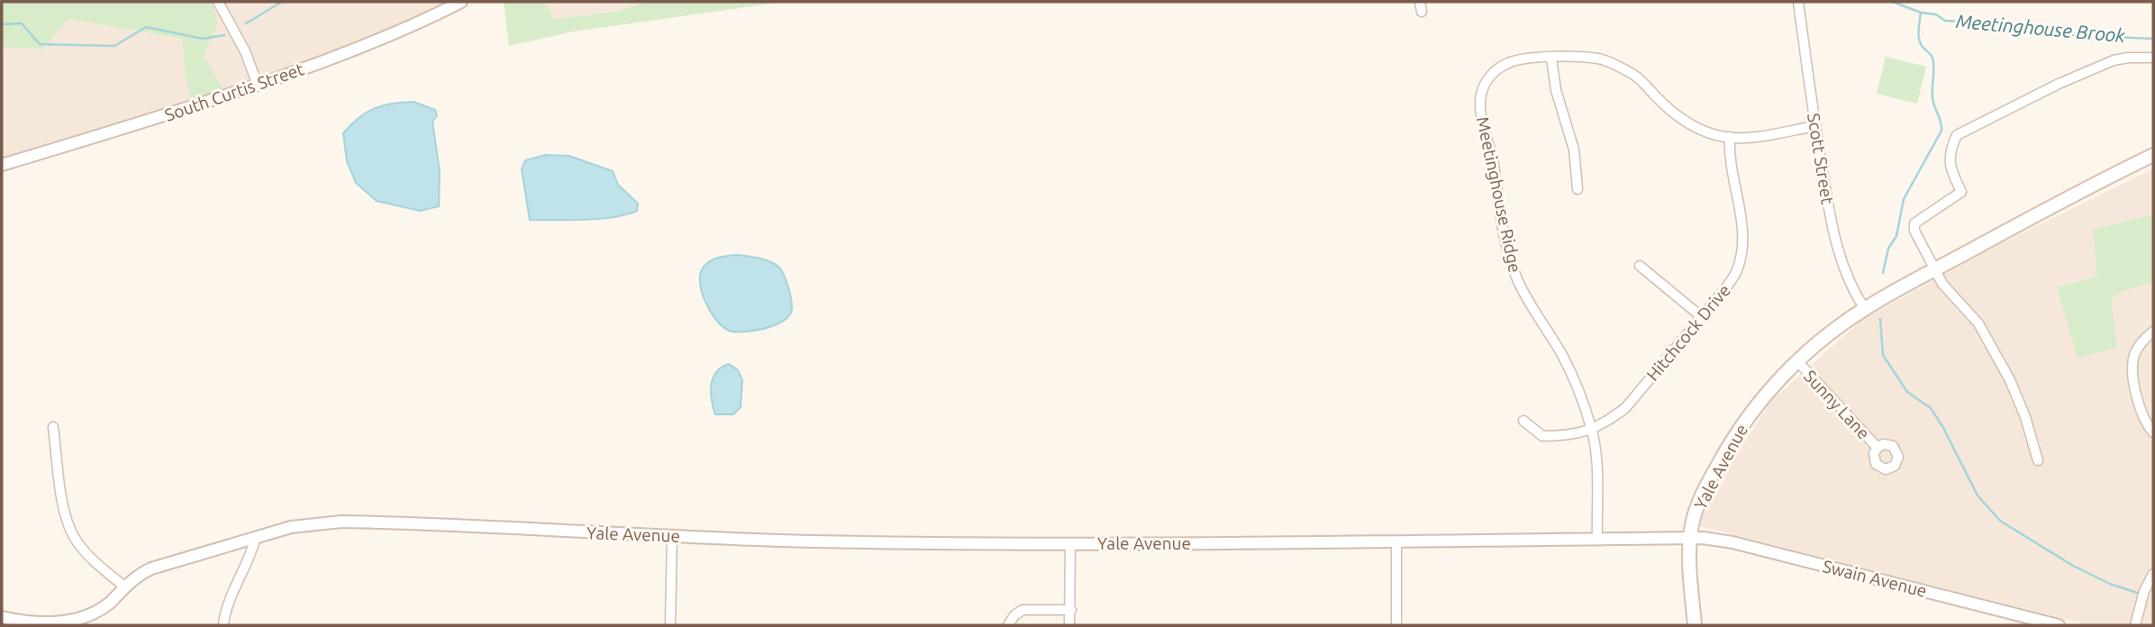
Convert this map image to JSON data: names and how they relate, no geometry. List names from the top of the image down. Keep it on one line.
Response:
{"streets":{"main road":["Yale Avenue"],"street":["South Curtis Street","Scott Street","Meetinghouse Ridge","Hitchcock Drive","Sunny Lane","Swain Avenue"]},"crossings":[["Scott Street","Meetinghouse Ridge"],["Scott Street","Yale Avenue"],["Meetinghouse Ridge","Hitchcock Drive"],["Meetinghouse Ridge","Yale Avenue"],["Sunny Lane","Yale Avenue"],["Yale Avenue","Swain Avenue"]],"water":["Meetinghouse Brook"]}
